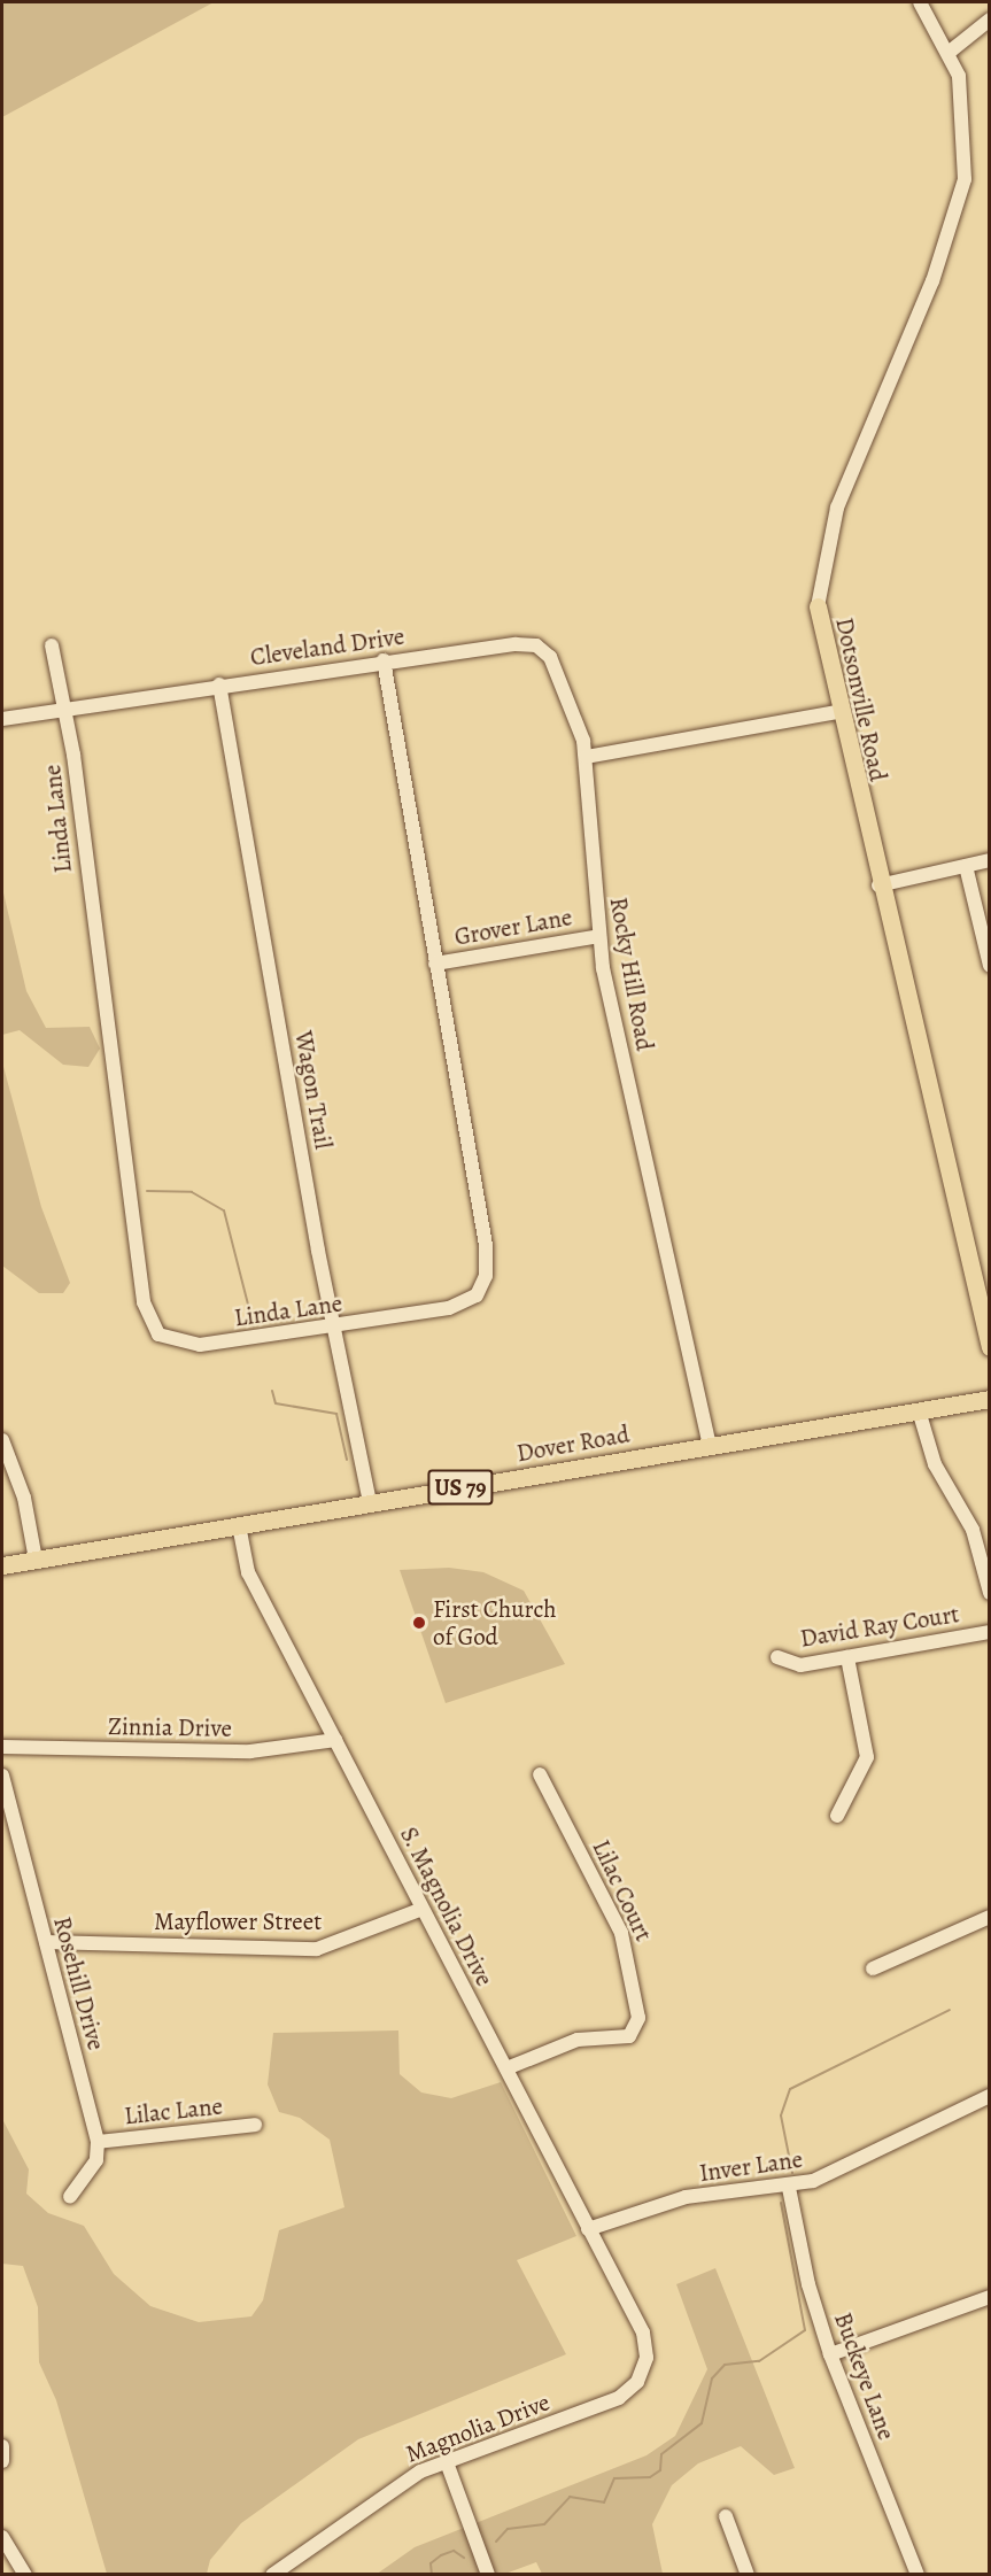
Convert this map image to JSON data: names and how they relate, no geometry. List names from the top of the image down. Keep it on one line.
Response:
{"streets":{"main road":["Dotsonville Road","Dover Road","US 79"],"street":["Cleveland Drive","Linda Lane","Grover Lane","Rocky Hill Road","Wagon Trail","David Ray Court","Zinnia Drive","Lilac Court","S. Magnolia Drive","Mayflower Street","Rosehill Drive","Lilac Lane","Inver Lane","Buckeye Lane","Magnolia Drive"]},"crossings":[["Cleveland Drive","Linda Lane"],["Cleveland Drive","Rocky Hill Road"],["Cleveland Drive","Wagon Trail"],["Linda Lane","Grover Lane"],["Linda Lane","Wagon Trail"],["Grover Lane","Rocky Hill Road"],["Rocky Hill Road","Dover Road"],["Wagon Trail","Dover Road"],["Dover Road","S. Magnolia Drive"],["Zinnia Drive","S. Magnolia Drive"],["Lilac Court","S. Magnolia Drive"],["S. Magnolia Drive","Mayflower Street"],["S. Magnolia Drive","Inver Lane"],["S. Magnolia Drive","Magnolia Drive"],["Mayflower Street","Rosehill Drive"],["Rosehill Drive","Lilac Lane"],["Inver Lane","Buckeye Lane"]],"places":["First Church of God"]}
